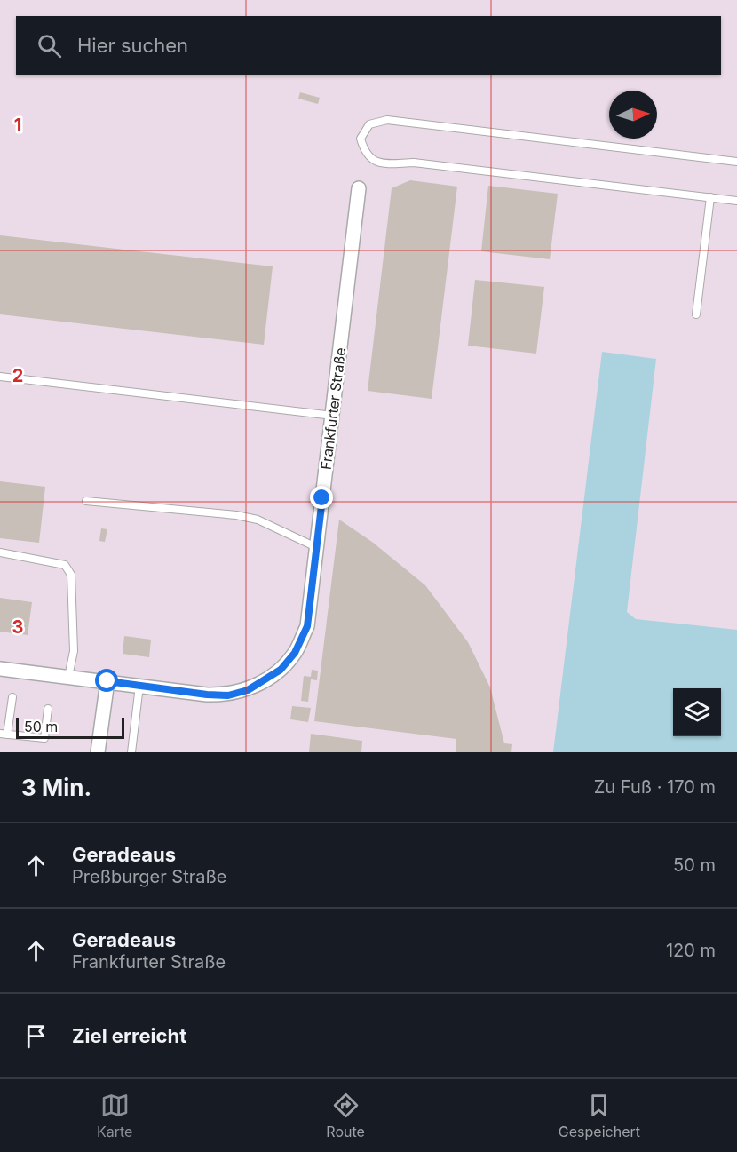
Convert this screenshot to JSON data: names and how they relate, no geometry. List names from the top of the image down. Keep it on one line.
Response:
{"streets":{"street":["Frankfurter Straße"]},"scale_bar":"50 m","north":"right","page":{"search":"Hier suchen","scale":"50 m","heading":["3 Min.","Zu Fuß · 170 m"],"list":[["Geradeaus","Preßburger Straße","50 m"],["Geradeaus","Frankfurter Straße","120 m"],"Ziel erreicht"],"nav":["Karte","Route","Gespeichert"]},"grid":{"rows":["1","2","3"]}}
